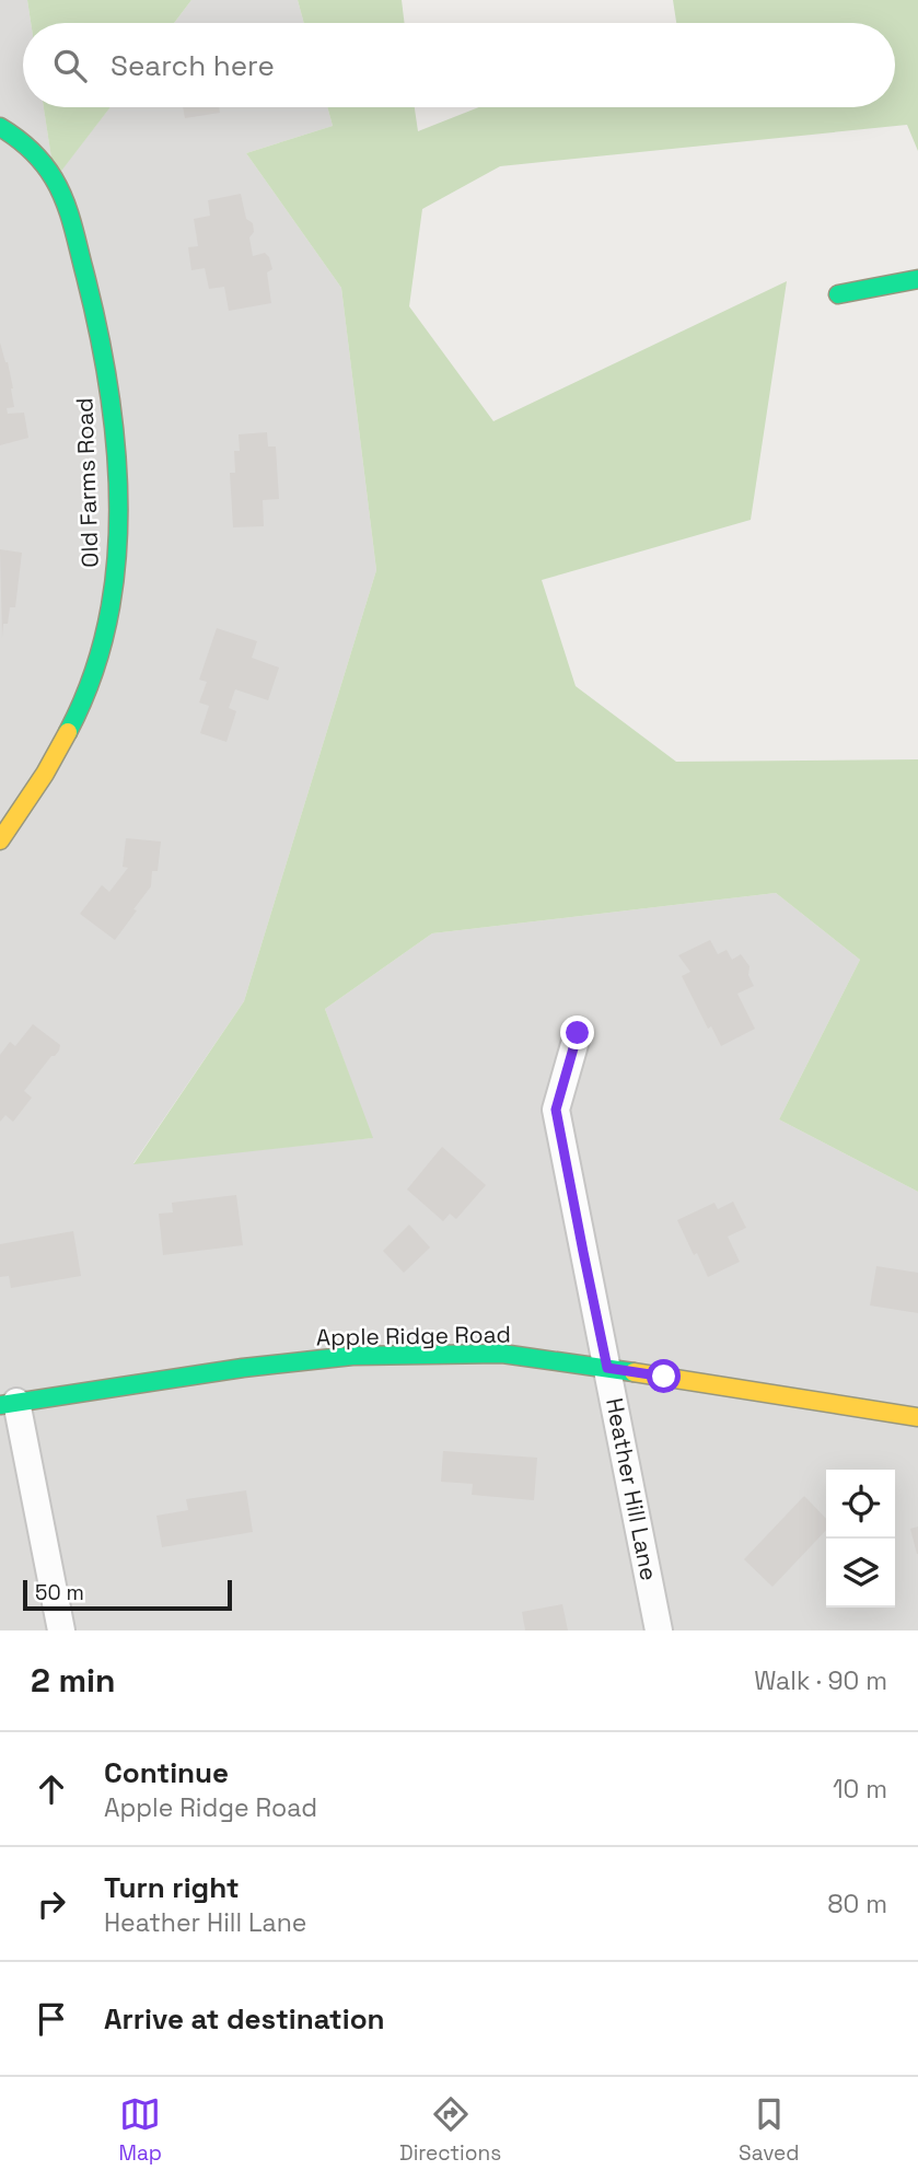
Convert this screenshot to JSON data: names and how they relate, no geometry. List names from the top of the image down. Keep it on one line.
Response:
{"streets":{"street":["Old Farms Road","Apple Ridge Road","Heather Hill Lane"]},"crossings":[["Apple Ridge Road","Heather Hill Lane"]],"scale_bar":"50 m","page":{"search":"Search here","scale":"50 m","heading":["2 min","Walk · 90 m"],"list":[["Continue","Apple Ridge Road","10 m"],["Turn right","Heather Hill Lane","80 m"],"Arrive at destination"],"nav":["Map","Directions","Saved"]}}
